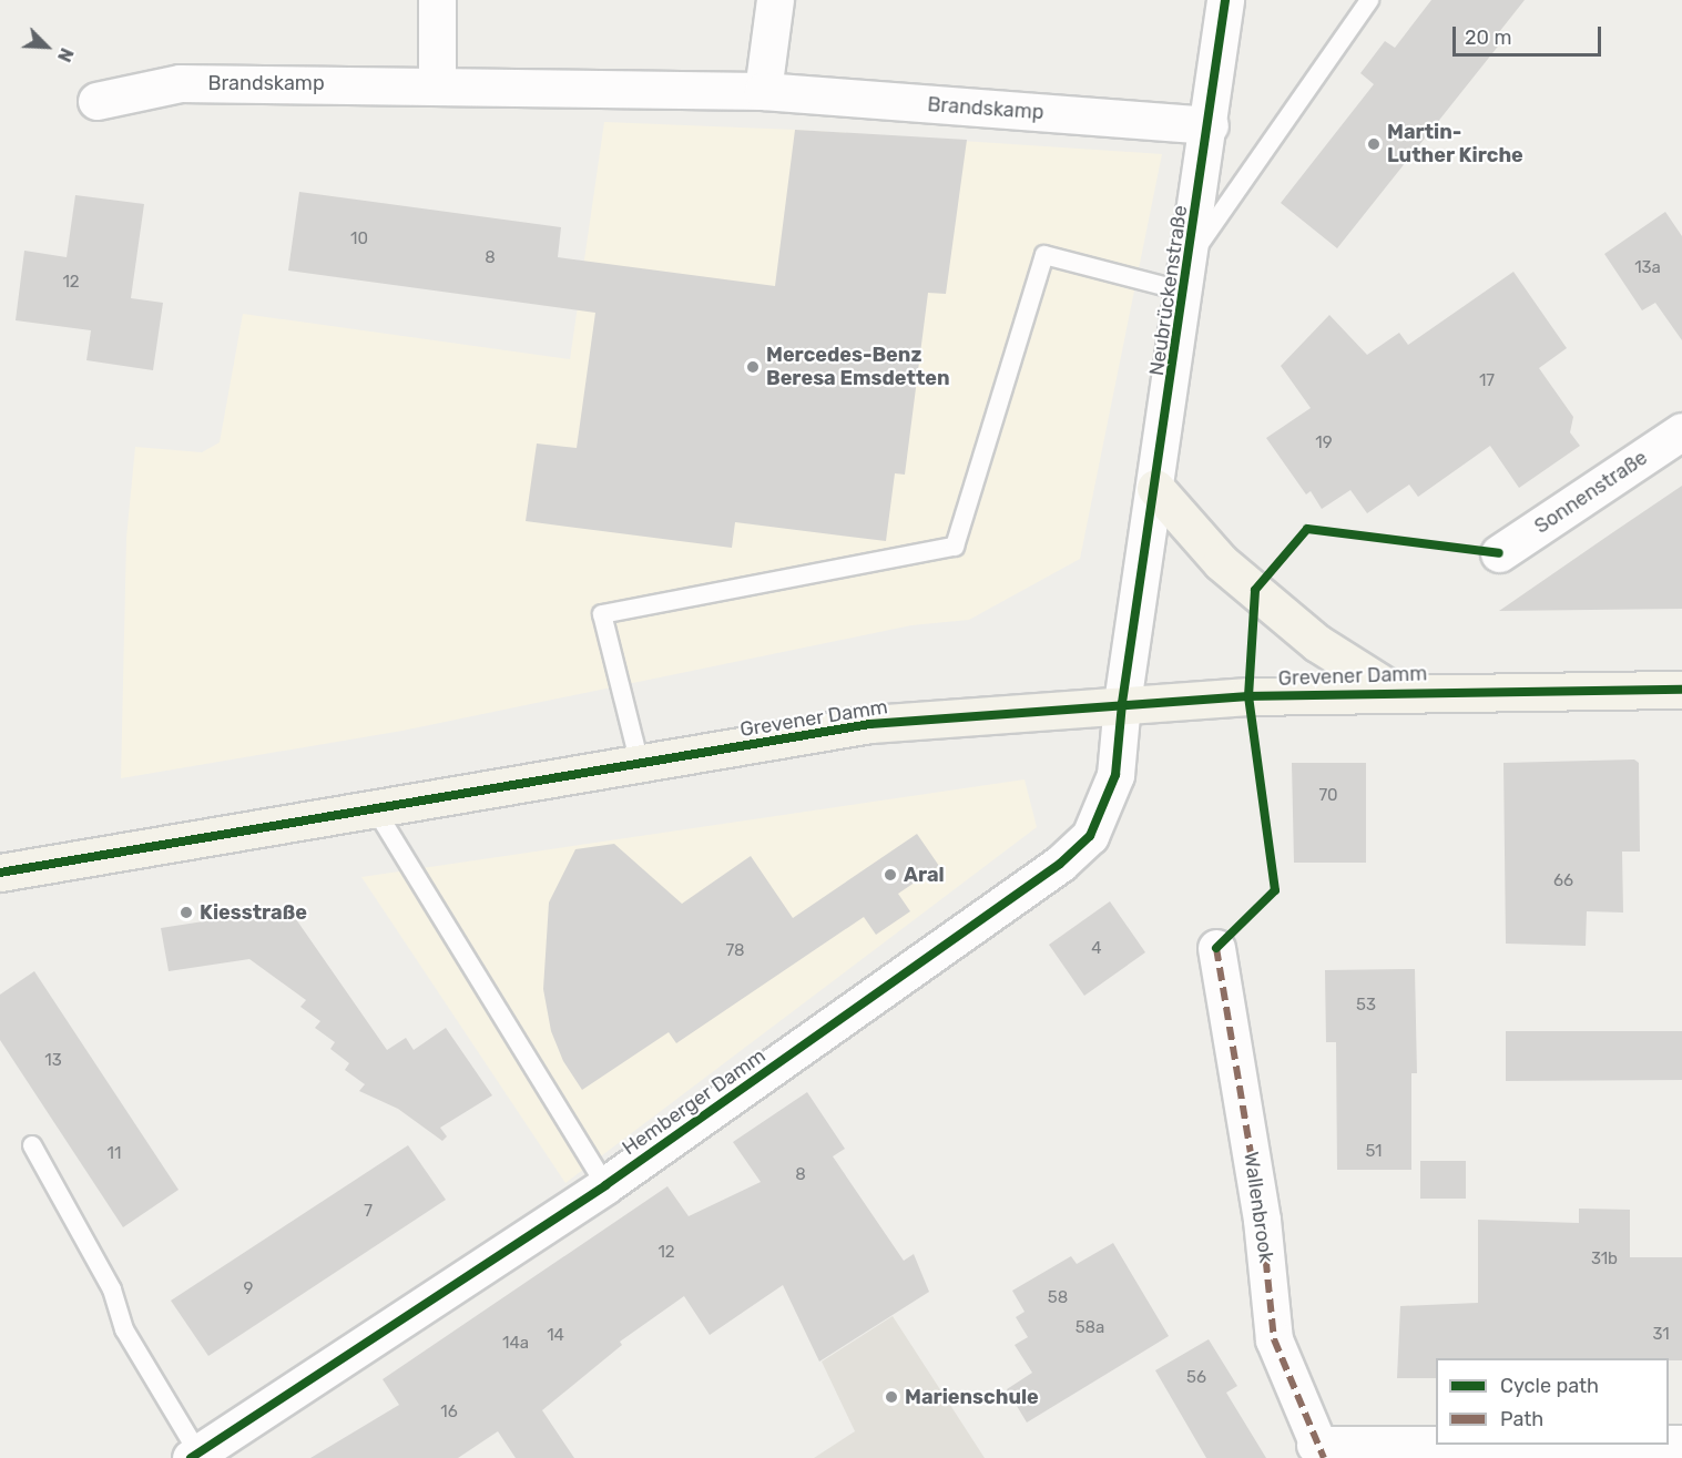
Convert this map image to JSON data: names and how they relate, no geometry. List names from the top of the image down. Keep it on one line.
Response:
{"streets":{"main road":["Grevener Damm"],"street":["Brandskamp","Neubrückenstraße","Sonnenstraße","Hemberger Damm","Wallenbrook"]},"crossings":[["Brandskamp","Neubrückenstraße"],["Neubrückenstraße","Grevener Damm"],["Neubrückenstraße","Hemberger Damm"],["Grevener Damm","Hemberger Damm"]],"places":["Martin- Luther Kirche","Mercedes-Benz Beresa Emsdetten","Aral","Kiesstraße","Marienschule"],"house_numbers":["10","8","13a","12","17","19","70","66","4","78","53","13","51","11","8","7","12","31b","9","58","58a","31","14","14a","56","16"],"legend":["Cycle path","Path"],"scale_bar":"20 m","north":"bottom right"}
